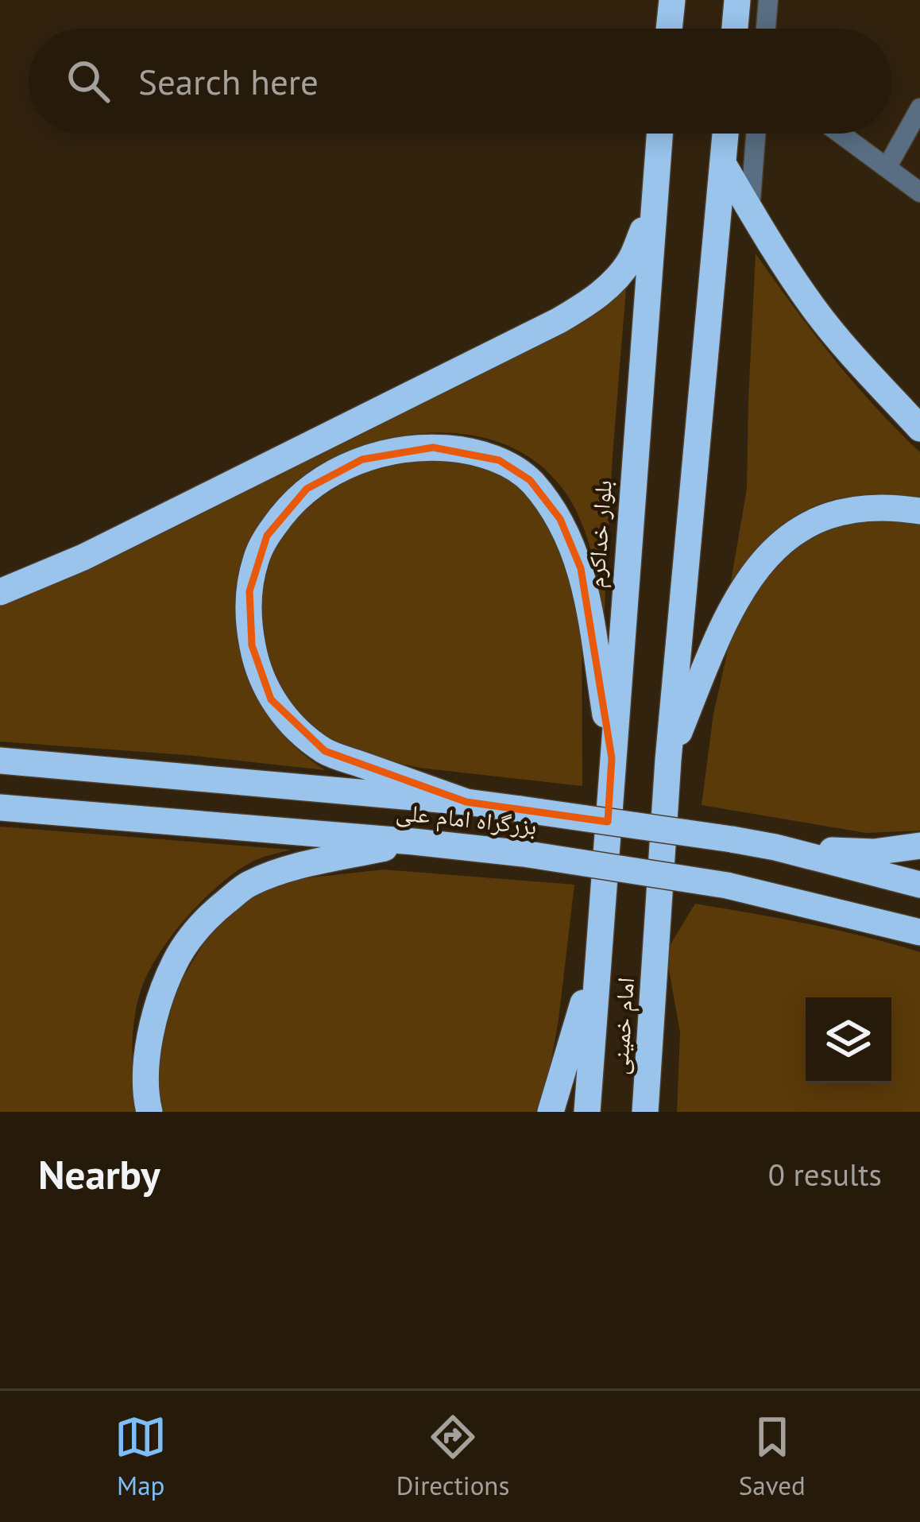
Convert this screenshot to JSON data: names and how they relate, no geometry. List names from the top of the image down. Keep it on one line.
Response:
{"streets":{"highway":["بلوار خداکرم","بزرگراه امام علی","امام خمینی"]},"crossings":[["بلوار خداکرم","امام خمینی"]],"page":{"search":"Search here","heading":["Nearby","0 results"],"nav":["Map","Directions","Saved"]}}
